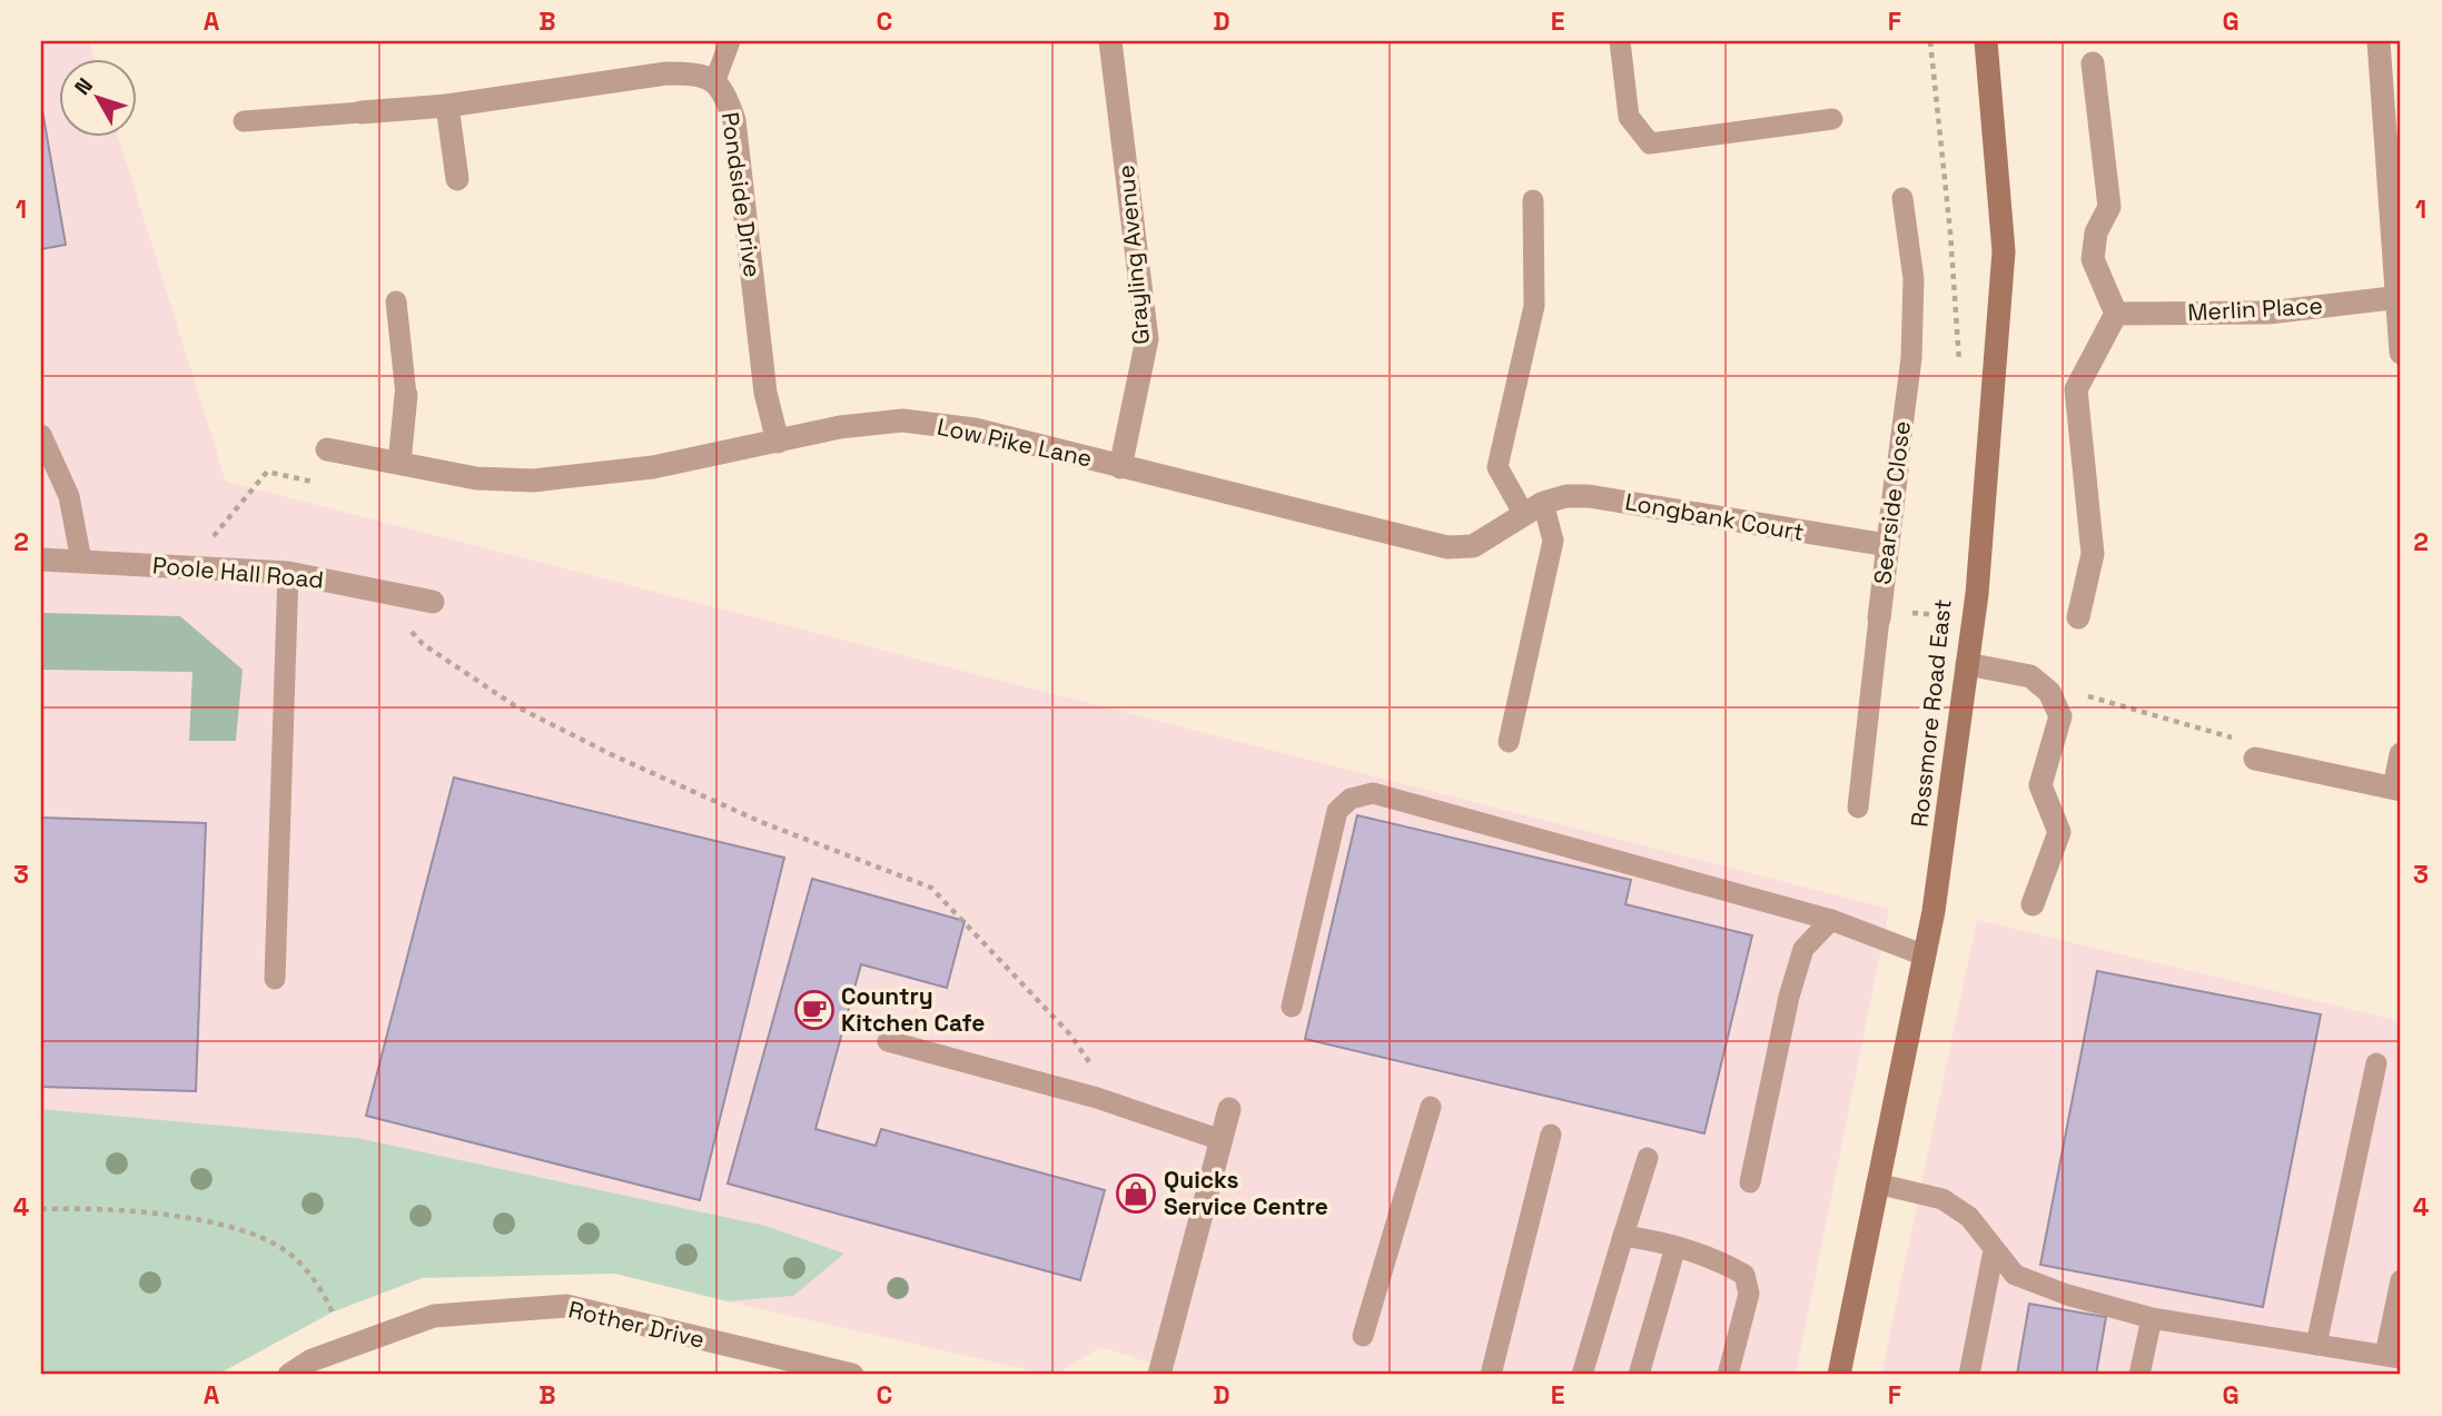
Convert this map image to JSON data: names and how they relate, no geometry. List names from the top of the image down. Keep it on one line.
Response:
{"streets":{"main road":["Rossmore Road East"],"street":["Pondside Drive","Grayling Avenue","Merlin Place","Low Pike Lane","Searside Close","Longbank Court","Poole Hall Road","Rother Drive"]},"crossings":[["Pondside Drive","Low Pike Lane"],["Grayling Avenue","Low Pike Lane"],["Low Pike Lane","Longbank Court"],["Searside Close","Longbank Court"]],"places":{"cafe":["Country Kitchen Cafe"],"shop":["Quicks Service Centre"]},"north":"top left","grid":{"columns":["A","B","C","D","E","F","G"],"rows":["1","2","3","4"]}}
